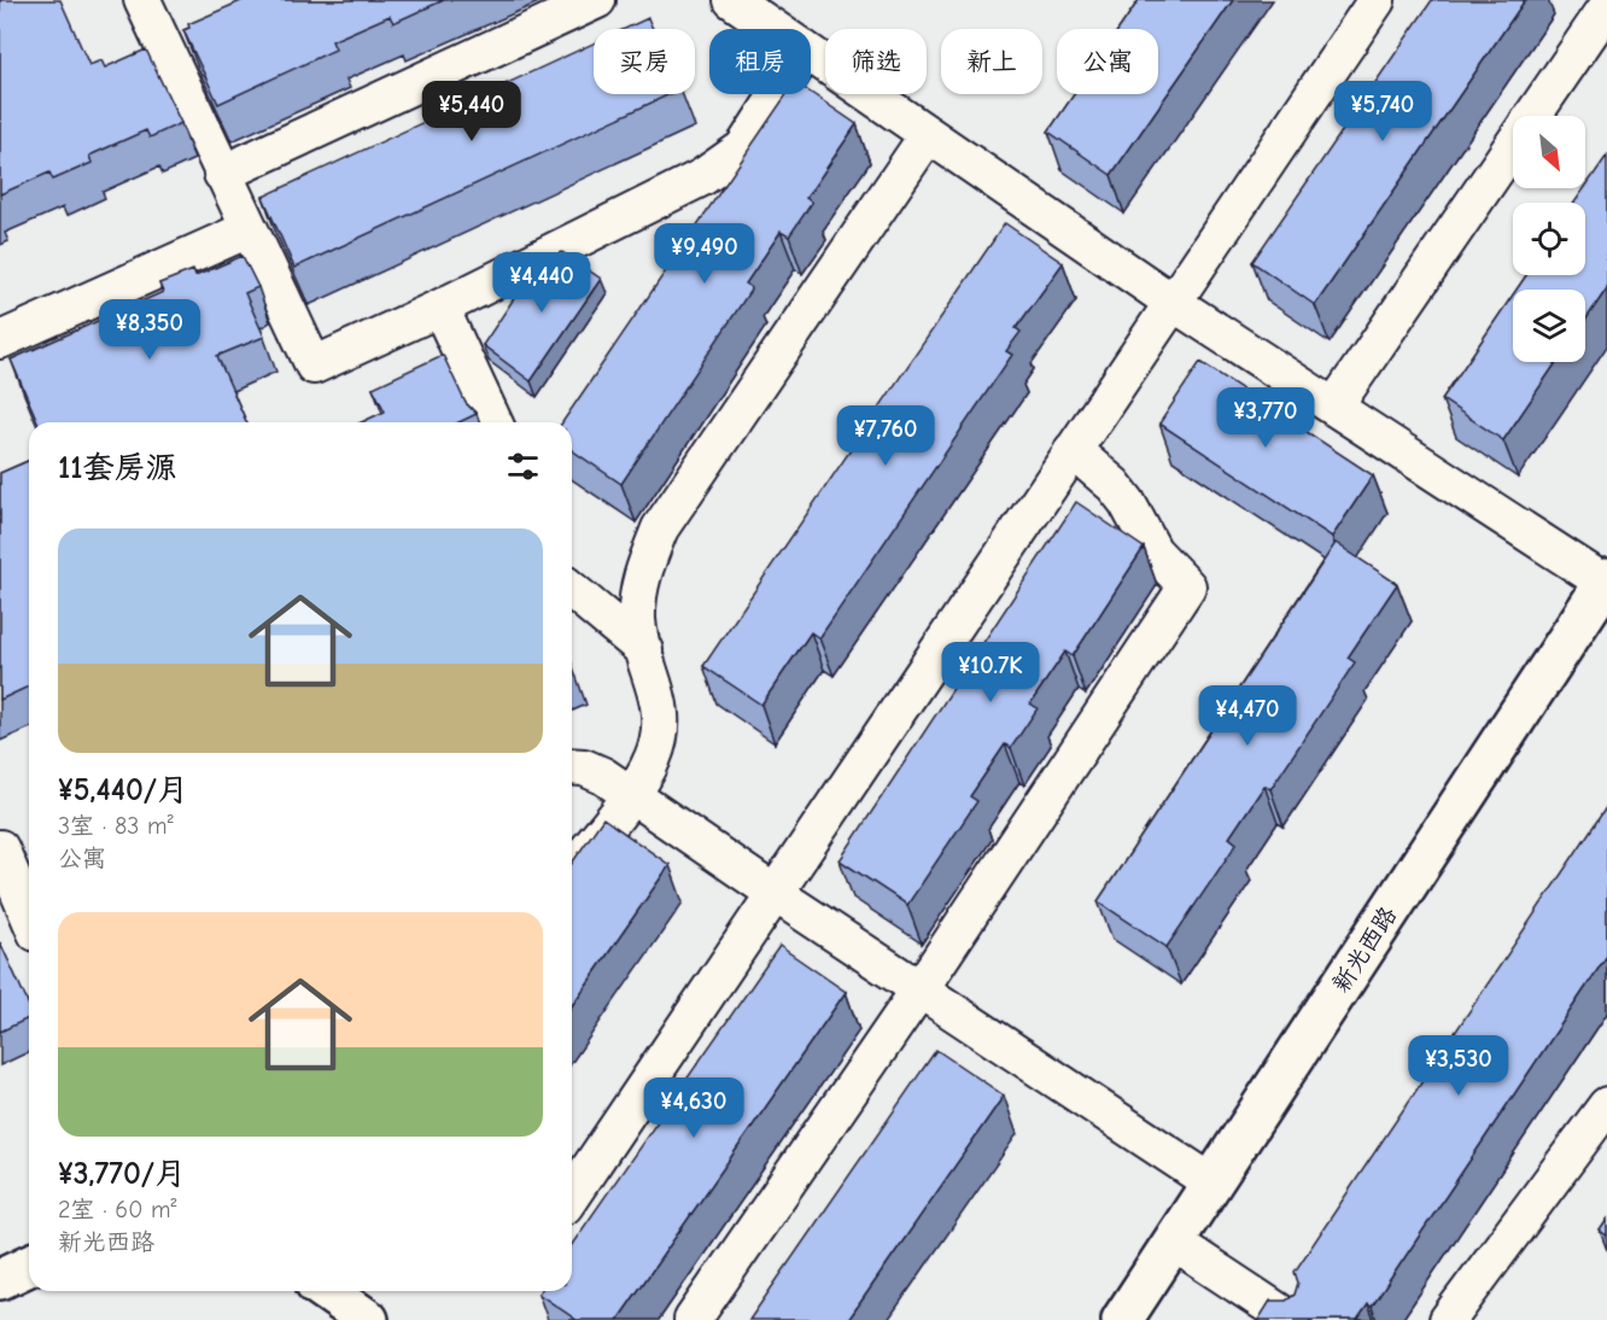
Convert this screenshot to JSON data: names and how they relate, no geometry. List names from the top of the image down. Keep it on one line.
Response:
{"streets":{"street":["新光西路"]},"north":"bottom right","page":{"chip":["买房","租房","筛选","新上","公寓"],"price":["¥5,440","¥5,740","¥9,490","¥4,440","¥8,350","¥3,770","¥7,760","¥10.7K","¥4,470","¥3,530","¥4,630"],"heading":"11套房源","list":[{"name":"¥5,440/月","note":"3室 · 83 m² · 公寓"},{"name":"¥3,770/月","note":"2室 · 60 m² · 新光西路"}]}}
